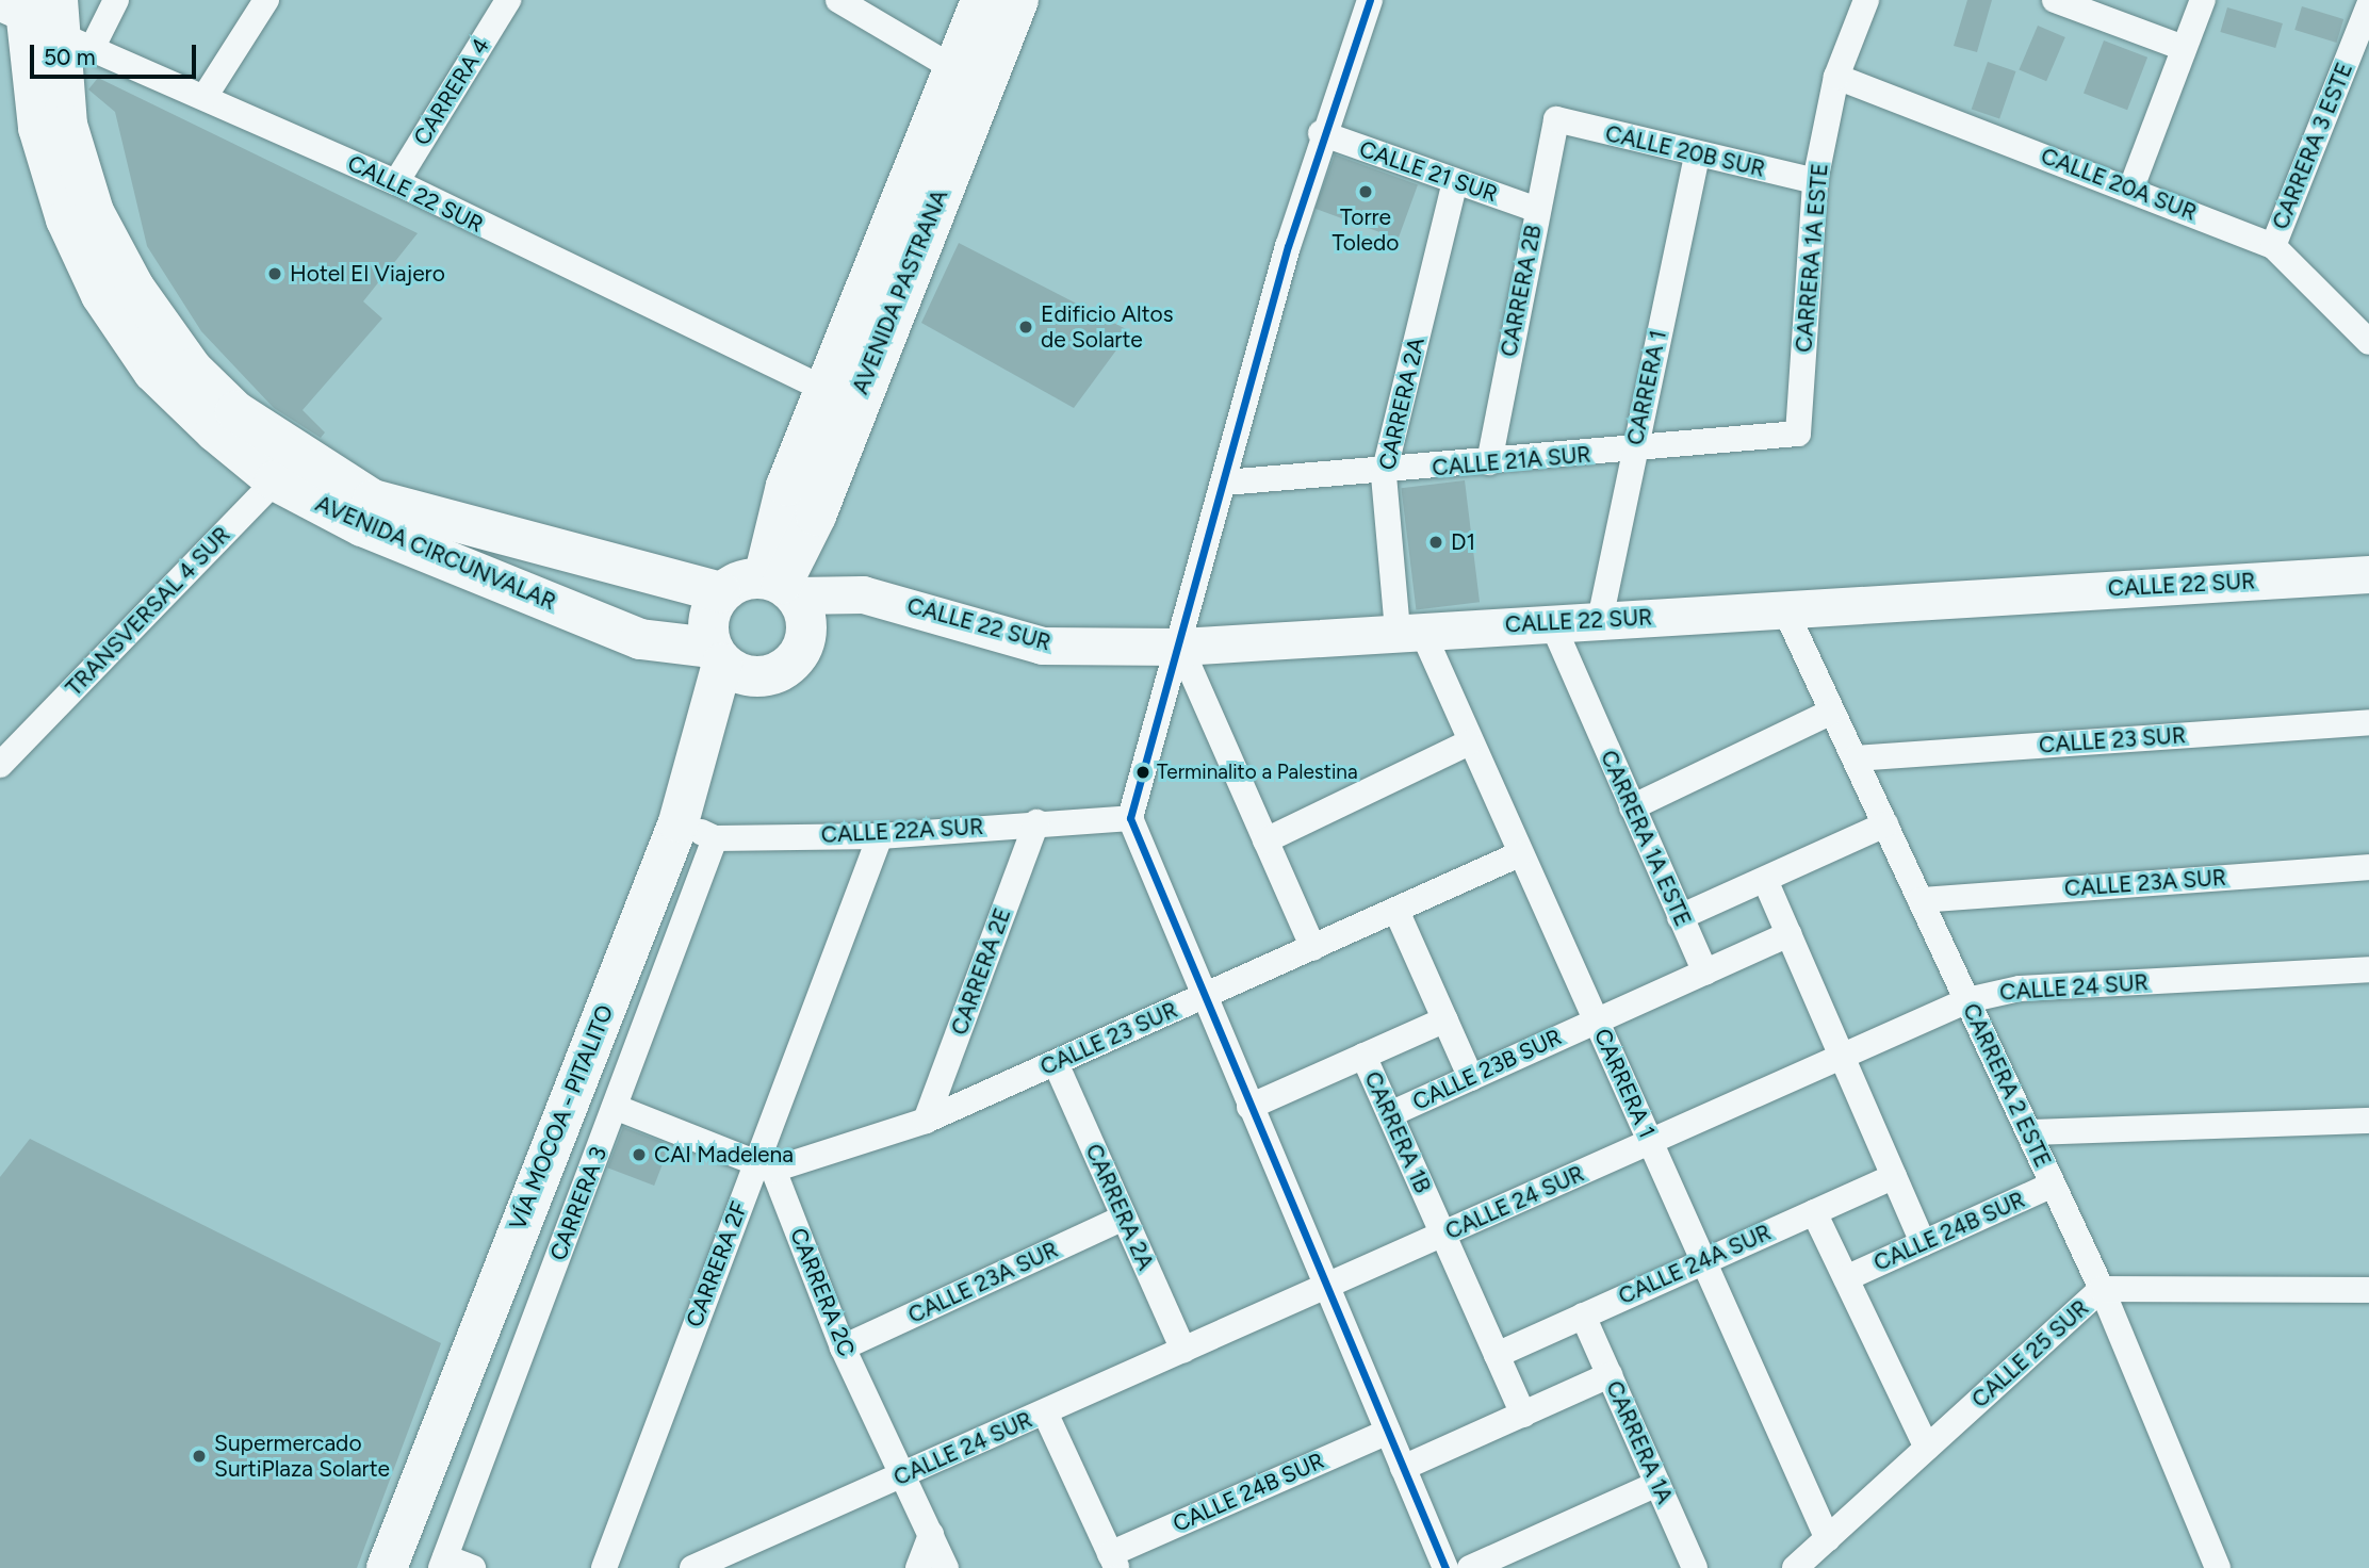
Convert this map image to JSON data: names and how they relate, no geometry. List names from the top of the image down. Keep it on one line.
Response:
{"streets":{"main road":["CALLE 22 SUR","AVENIDA PASTRANA","AVENIDA CIRCUNVALAR","VÍA MOCOA - PITALITO"],"street":["CARRERA 4","CARRERA 3 ESTE","CALLE 20B SUR","CALLE 21 SUR","CALLE 20A SUR","CARRERA 1A ESTE","CARRERA 2B","CARRERA 1","CARRERA 2A","CALLE 21A SUR","TRANSVERSAL 4 SUR","CALLE 23 SUR","CALLE 22A SUR","CALLE 23A SUR","CARRERA 2E","CALLE 24 SUR","CALLE 23B SUR","CARRERA 2 ESTE","CARRERA 1B","CARRERA 3","CALLE 24B SUR","CARRERA 2F","CALLE 24A SUR","CARRERA 2C","CALLE 25 SUR","CARRERA 1A"]},"crossings":[["CARRERA 4","CALLE 22 SUR"],["CARRERA 3 ESTE","CALLE 20A SUR"],["CALLE 20B SUR","CARRERA 1A ESTE"],["CALLE 20B SUR","CARRERA 2B"],["CALLE 20B SUR","CARRERA 1"],["CALLE 21 SUR","CARRERA 2B"],["CALLE 21 SUR","CARRERA 2A"],["CALLE 20A SUR","CARRERA 1A ESTE"],["CALLE 22 SUR","CARRERA 1A ESTE"],["CALLE 22 SUR","AVENIDA PASTRANA"],["CALLE 22 SUR","CARRERA 1"],["CALLE 22 SUR","CARRERA 2A"],["CALLE 22 SUR","AVENIDA CIRCUNVALAR"],["CALLE 22 SUR","CARRERA 2 ESTE"],["CALLE 22 SUR","VÍA MOCOA - PITALITO"],["CARRERA 1A ESTE","CALLE 21A SUR"],["CARRERA 1A ESTE","CALLE 23B SUR"],["CARRERA 2B","CALLE 21A SUR"],["AVENIDA PASTRANA","AVENIDA CIRCUNVALAR"],["AVENIDA PASTRANA","VÍA MOCOA - PITALITO"],["CARRERA 1","CARRERA 2A"],["CARRERA 1","CALLE 21A SUR"],["CARRERA 1","CALLE 23 SUR"],["CARRERA 1","CALLE 24 SUR"],["CARRERA 1","CALLE 23B SUR"],["CARRERA 1","CALLE 24A SUR"],["CARRERA 1","CALLE 25 SUR"],["CARRERA 2A","CALLE 21A SUR"],["CARRERA 2A","CALLE 23 SUR"],["CARRERA 2A","CALLE 23A SUR"],["CARRERA 2A","CALLE 24 SUR"],["AVENIDA CIRCUNVALAR","TRANSVERSAL 4 SUR"],["AVENIDA CIRCUNVALAR","VÍA MOCOA - PITALITO"],["CALLE 23 SUR","CARRERA 2E"],["CALLE 23 SUR","CARRERA 2 ESTE"],["CALLE 23 SUR","CARRERA 2F"],["CALLE 23 SUR","CARRERA 2C"],["CALLE 22A SUR","CARRERA 2E"],["CALLE 22A SUR","VÍA MOCOA - PITALITO"],["CALLE 22A SUR","CARRERA 3"],["CALLE 22A SUR","CARRERA 2F"],["CALLE 23A SUR","CARRERA 2 ESTE"],["CALLE 23A SUR","CARRERA 2C"],["CALLE 24 SUR","CARRERA 2 ESTE"],["CALLE 24 SUR","CARRERA 1B"],["CALLE 24 SUR","CARRERA 2C"],["CALLE 23B SUR","CARRERA 1B"],["CARRERA 2 ESTE","CALLE 24B SUR"],["CARRERA 2 ESTE","CALLE 25 SUR"],["VÍA MOCOA - PITALITO","CARRERA 3"],["CARRERA 1B","CALLE 24A SUR"],["CARRERA 2F","CARRERA 2C"],["CALLE 24A SUR","CARRERA 1A"]],"places":["Torre Toledo","Hotel El Viajero","Edificio Altos de Solarte","D1","Terminalito a Palestina","CAI Madelena","Supermercado SurtiPlaza Solarte"],"scale_bar":"50 m"}
